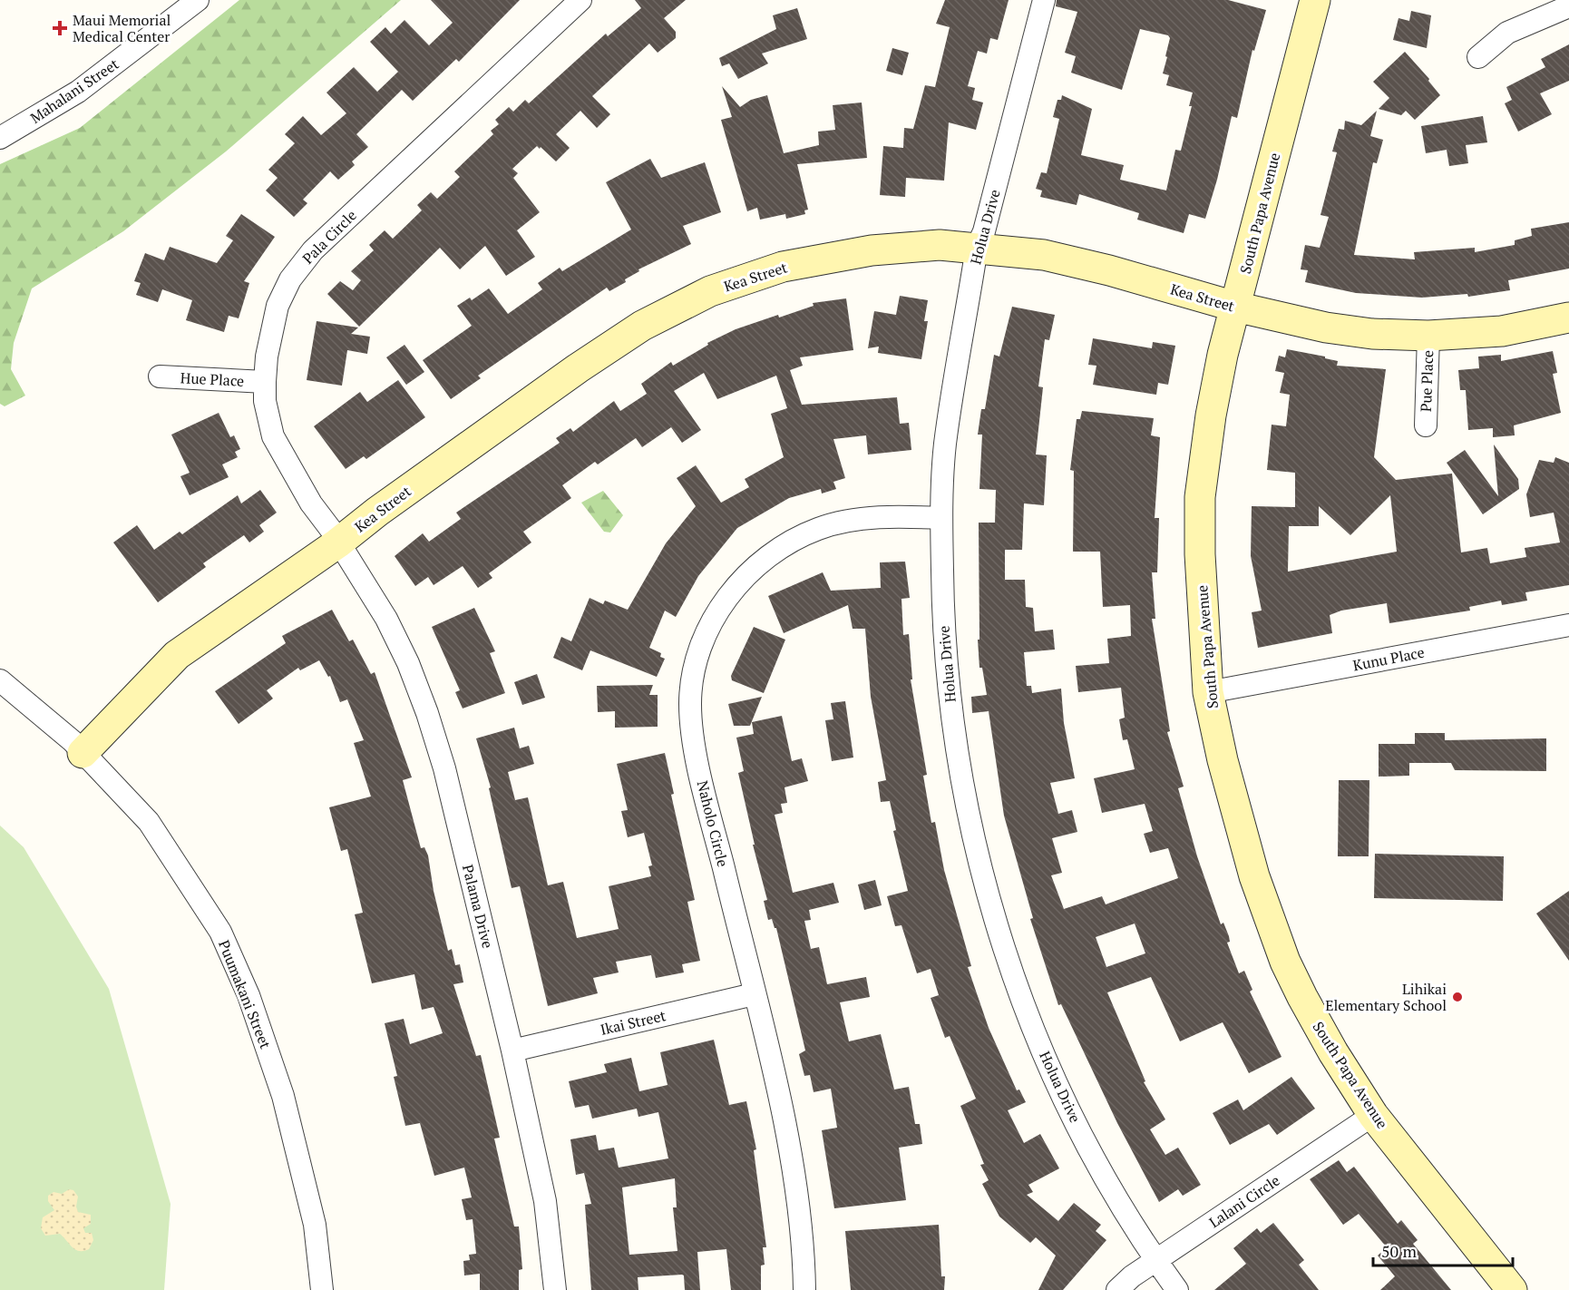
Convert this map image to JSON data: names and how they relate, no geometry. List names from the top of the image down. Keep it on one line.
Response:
{"streets":{"street":["Mahalani Street","South Papa Avenue","Holua Drive","Pala Circle","Kea Street","Hue Place","Pue Place","Kunu Place","Naholo Circle","Palama Drive","Puumakani Street","Ikai Street","Lalani Circle"]},"crossings":[["South Papa Avenue","Kea Street"],["South Papa Avenue","Kunu Place"],["South Papa Avenue","Lalani Circle"],["Holua Drive","Kea Street"],["Holua Drive","Naholo Circle"],["Holua Drive","Lalani Circle"],["Pala Circle","Kea Street"],["Pala Circle","Hue Place"],["Pala Circle","Palama Drive"],["Kea Street","Pue Place"],["Kea Street","Palama Drive"],["Kea Street","Puumakani Street"],["Naholo Circle","Ikai Street"],["Palama Drive","Ikai Street"]],"places":{"health":["Maui Memorial Medical Center"],"other":["Lihikai Elementary School"]},"scale_bar":"50 m"}
